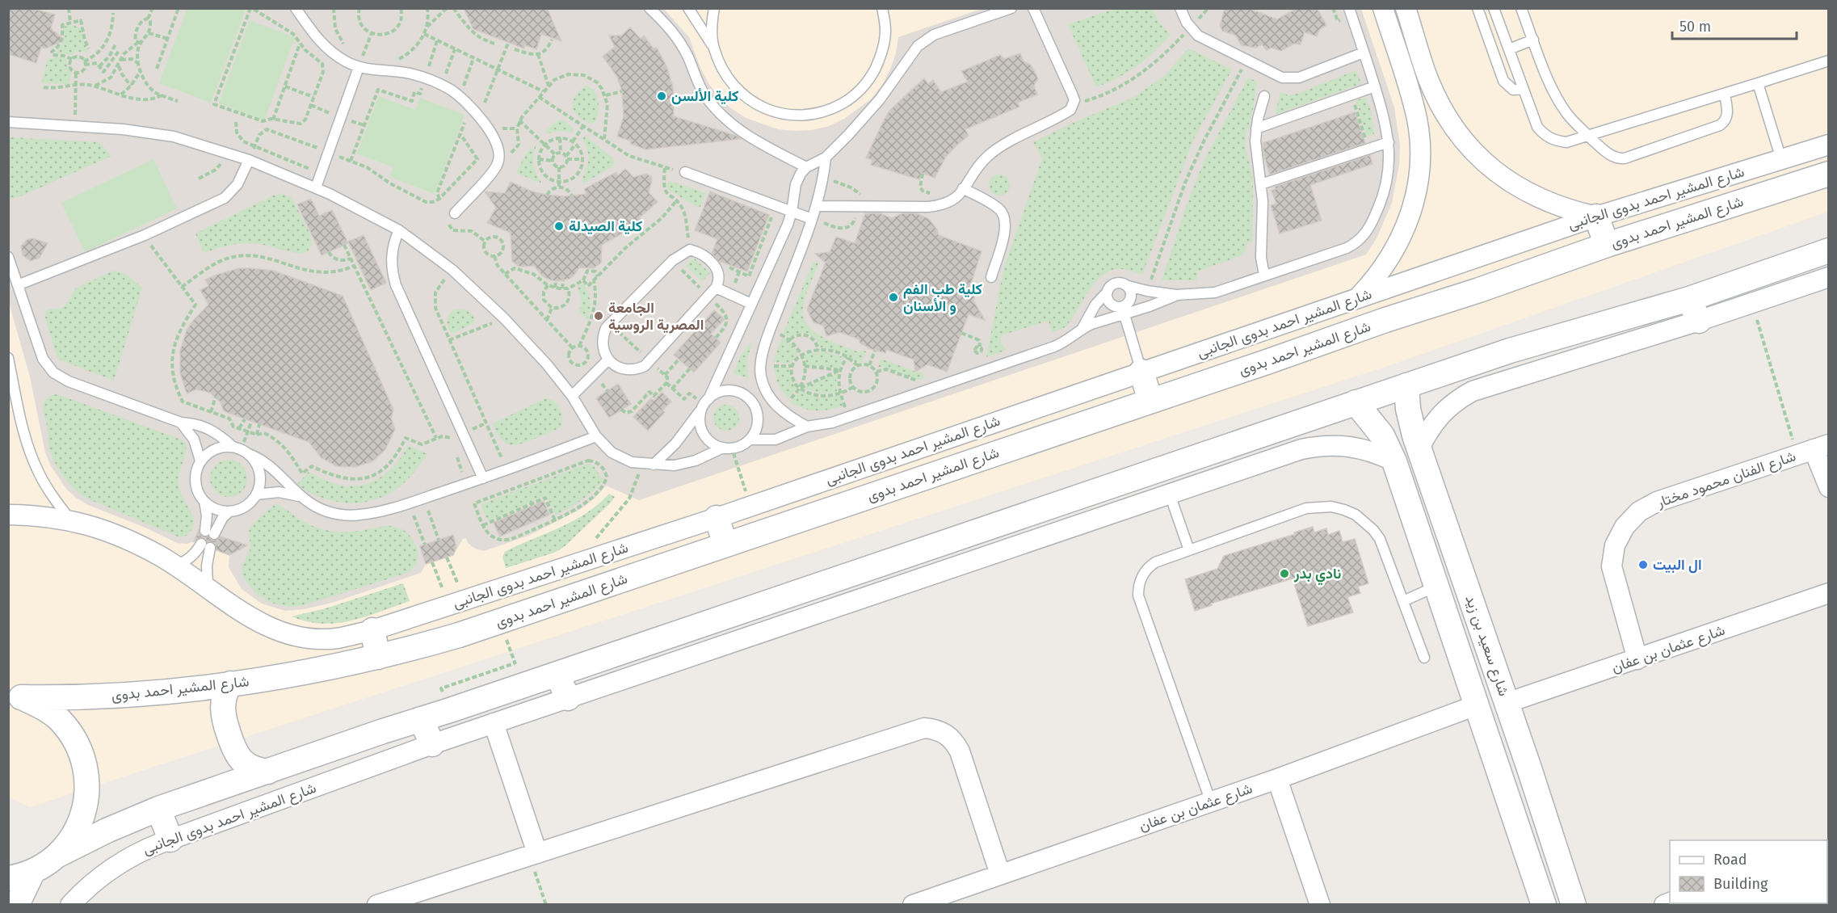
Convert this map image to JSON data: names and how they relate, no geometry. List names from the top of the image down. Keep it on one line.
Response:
{"streets":{"street":["شارع المشير احمد بدوى الجانبى","شارع المشير احمد بدوى","شارع الفنان محمود مختار","شارع سعيد بن زيد","شارع عثمان بن عفان"]},"crossings":[["شارع المشير احمد بدوى الجانبى","شارع سعيد بن زيد"],["شارع الفنان محمود مختار","شارع عثمان بن عفان"],["شارع سعيد بن زيد","شارع عثمان بن عفان"]],"places":["كلية الألسن","كلية الصيدلة","كلية طب الفم و الأسنان","الجامعة المصرية الروسية","ال البيت","نادي بدر"],"legend":["Road","Building"],"scale_bar":"50 m"}
